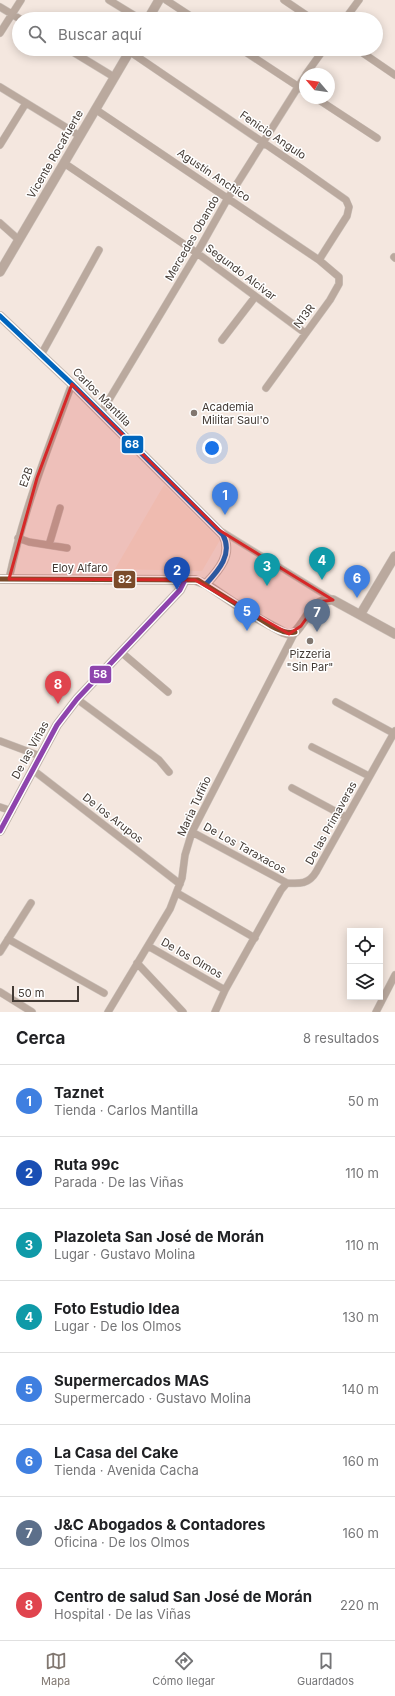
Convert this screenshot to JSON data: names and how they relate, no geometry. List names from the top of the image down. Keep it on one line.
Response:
{"streets":{"street":["Fenicio Angulo","Vicente Rocafuerte","Agustín Anchico","Mercedes Obando","Segundo Alcívar","N13R","Carlos Mantilla","E2B","Eloy Alfaro","De las Viñas","Maria Tufiño","De los Arupos","De las Primaveras","De Los Taraxacos","De los Olmos"]},"crossings":[["Fenicio Angulo","Agustín Anchico"],["Fenicio Angulo","Mercedes Obando"],["Fenicio Angulo","N13R"],["Vicente Rocafuerte","Agustín Anchico"],["Vicente Rocafuerte","Segundo Alcívar"],["Agustín Anchico","Mercedes Obando"],["Agustín Anchico","N13R"],["Mercedes Obando","Segundo Alcívar"],["Mercedes Obando","Carlos Mantilla"],["Segundo Alcívar","N13R"],["Carlos Mantilla","E2B"],["E2B","Eloy Alfaro"],["Eloy Alfaro","De las Viñas"],["De las Viñas","De los Arupos"],["Maria Tufiño","De los Arupos"],["Maria Tufiño","De Los Taraxacos"],["Maria Tufiño","De los Olmos"],["De las Primaveras","De Los Taraxacos"]],"places":["Academia Militar Saul'o","Pizzeria \"Sin Par\""],"lines":["transit line 68","transit line 82","transit line 58"],"scale_bar":"50 m","north":"top left","page":{"search":"Buscar aquí","pins":["1","4","3","2","6","5","7","8"],"scale":"50 m","heading":["Cerca","8 resultados"],"list":[{"mark":"1","name":"Taznet","note":"Tienda · Carlos Mantilla","value":"50 m"},{"mark":"2","name":"Ruta 99c","note":"Parada · De las Viñas","value":"110 m"},{"mark":"3","name":"Plazoleta San José de Morán","note":"Lugar · Gustavo Molina","value":"110 m"},{"mark":"4","name":"Foto Estudio Idea","note":"Lugar · De los Olmos","value":"130 m"},{"mark":"5","name":"Supermercados MAS","note":"Supermercado · Gustavo Molina","value":"140 m"},{"mark":"6","name":"La Casa del Cake","note":"Tienda · Avenida Cacha","value":"160 m"},{"mark":"7","name":"J&C Abogados & Contadores","note":"Oficina · De los Olmos","value":"160 m"},{"mark":"8","name":"Centro de salud San José de Morán","note":"Hospital · De las Viñas","value":"220 m"}],"nav":["Mapa","Cómo llegar","Guardados"]}}
